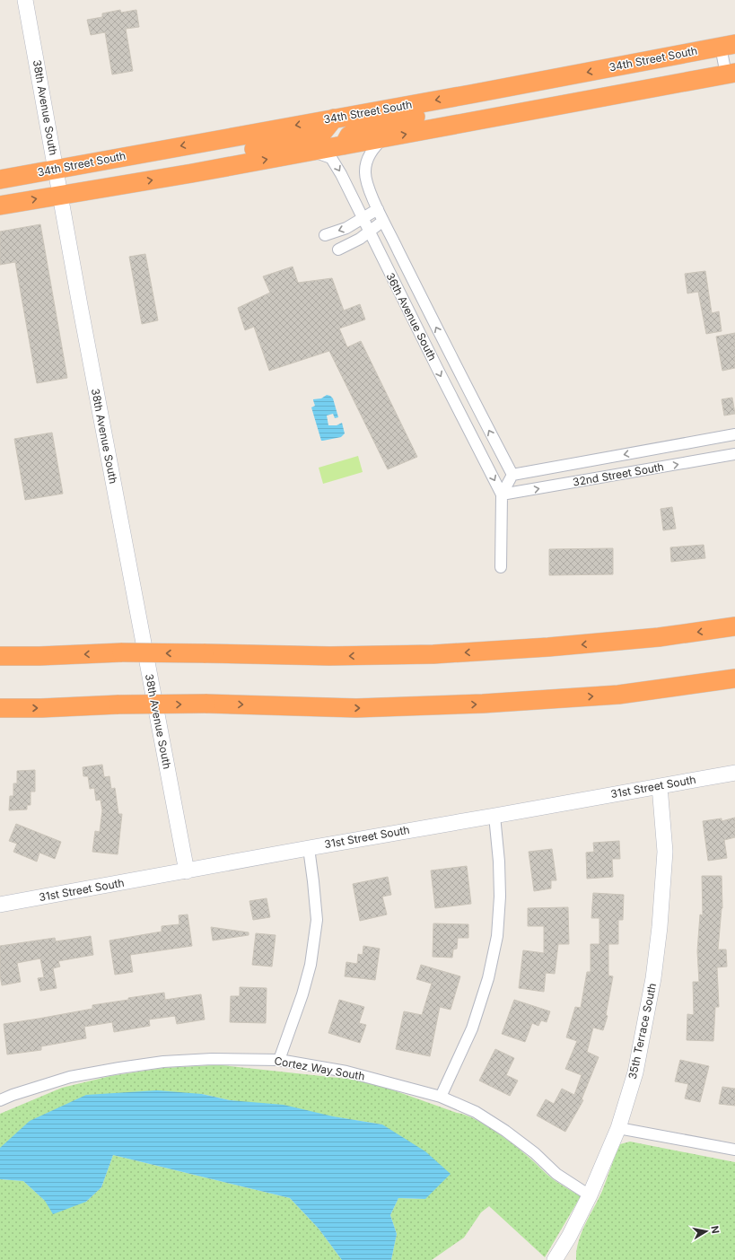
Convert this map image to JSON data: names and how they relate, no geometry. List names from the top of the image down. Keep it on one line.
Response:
{"streets":{"highway":["34th Street South"],"street":["38th Avenue South","36th Avenue South","32nd Street South","31st Street South","35th Terrace South","Cortez Way South"]},"crossings":[["34th Street South","38th Avenue South"],["38th Avenue South","31st Street South"],["36th Avenue South","32nd Street South"],["31st Street South","35th Terrace South"],["35th Terrace South","Cortez Way South"]],"north":"right"}
